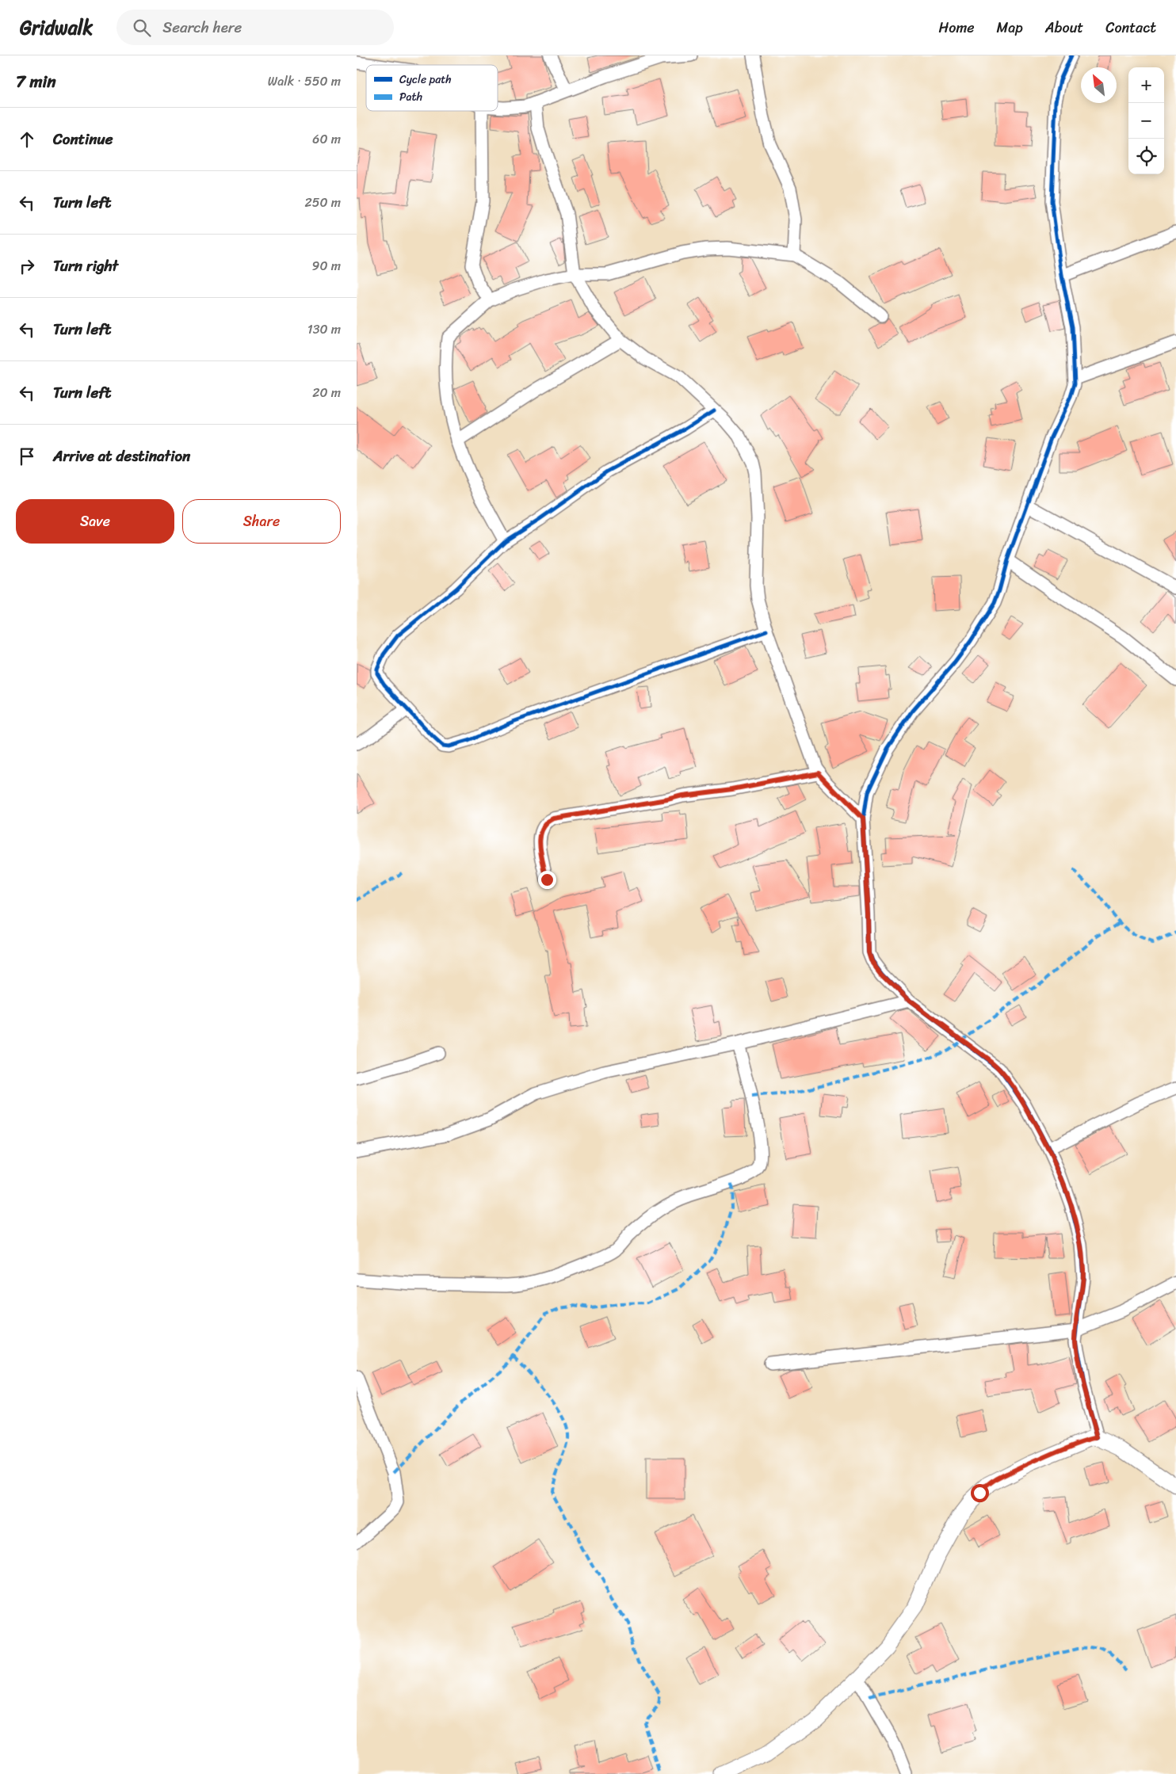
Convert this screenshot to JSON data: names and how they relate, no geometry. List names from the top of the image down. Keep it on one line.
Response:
{"legend":["Cycle path","Path"],"north":"top left","page":{"header":"Gridwalk","search":"Search here","nav":["Home","Map","About","Contact"],"heading":["7 min","Walk · 550 m"],"map_buttons":["+","−"],"list":[["Continue","60 m"],["Turn left","250 m"],["Turn right","90 m"],["Turn left","130 m"],["Turn left","20 m"],"Arrive at destination"],"buttons":["Save","Share"]}}
